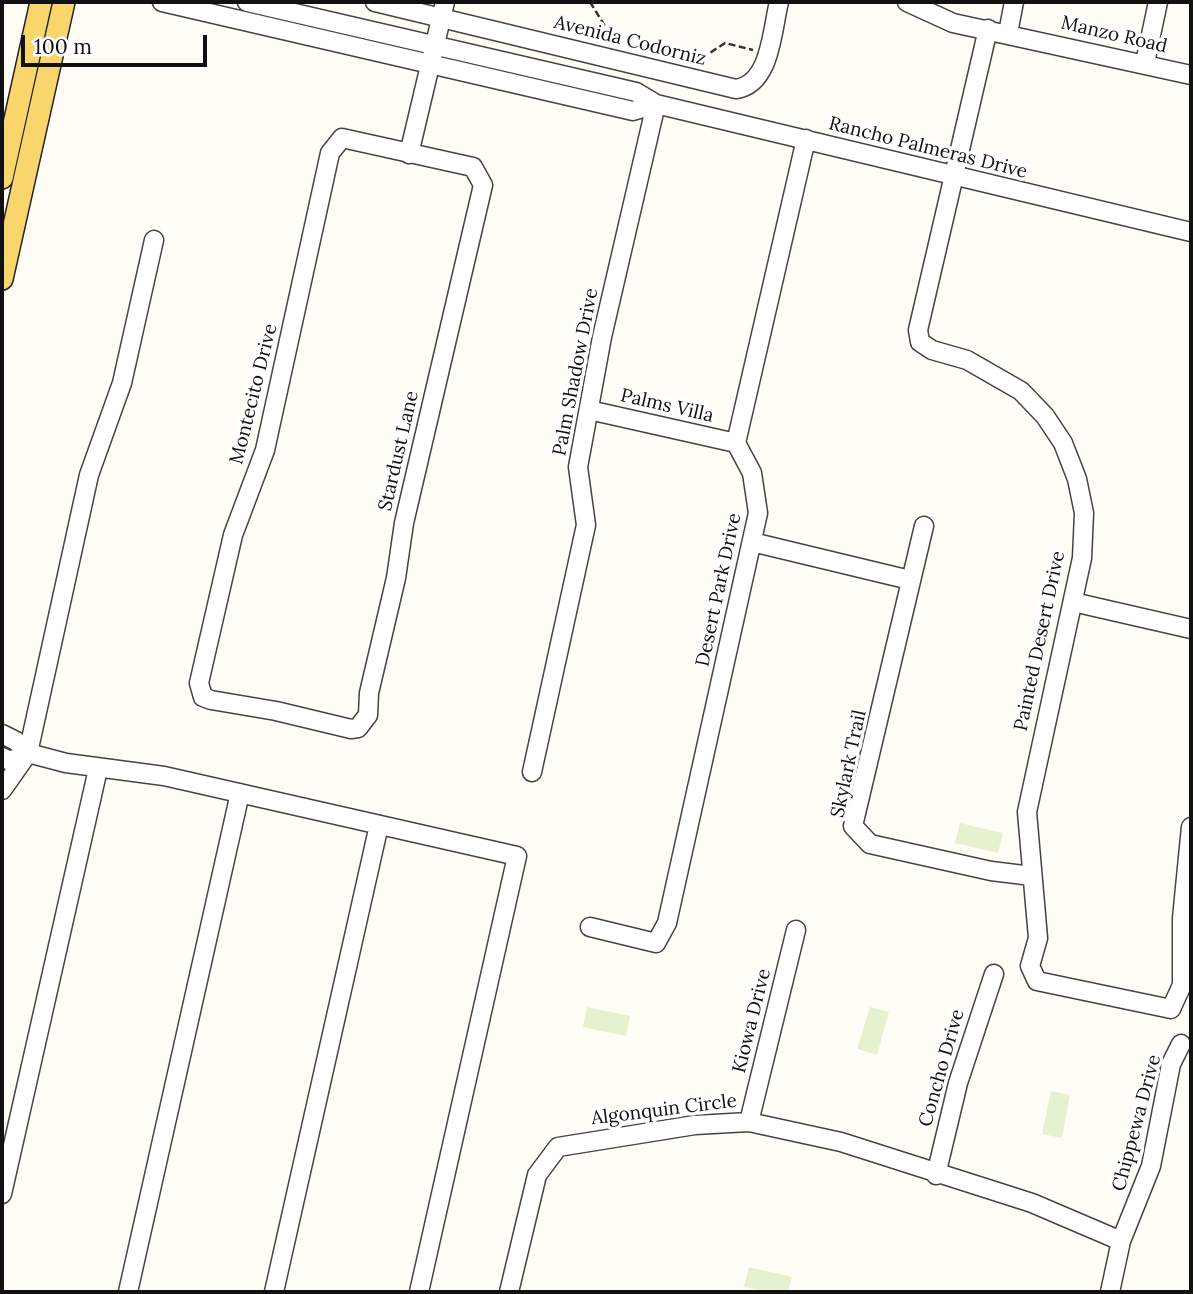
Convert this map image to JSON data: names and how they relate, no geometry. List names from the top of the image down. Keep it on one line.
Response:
{"streets":{"street":["Manzo Road","Avenida Codorniz","Rancho Palmeras Drive","Palm Shadow Drive","Montecito Drive","Palms Villa","Stardust Lane","Desert Park Drive","Painted Desert Drive","Skylark Trail","Kiowa Drive","Concho Drive","Algonquin Circle","Chippewa Drive"]},"crossings":[["Manzo Road","Painted Desert Drive"],["Rancho Palmeras Drive","Palm Shadow Drive"],["Rancho Palmeras Drive","Painted Desert Drive"],["Palm Shadow Drive","Palms Villa"],["Montecito Drive","Stardust Lane"],["Palms Villa","Desert Park Drive"],["Painted Desert Drive","Skylark Trail"],["Kiowa Drive","Algonquin Circle"],["Concho Drive","Algonquin Circle"],["Algonquin Circle","Chippewa Drive"]],"scale_bar":"100 m"}
